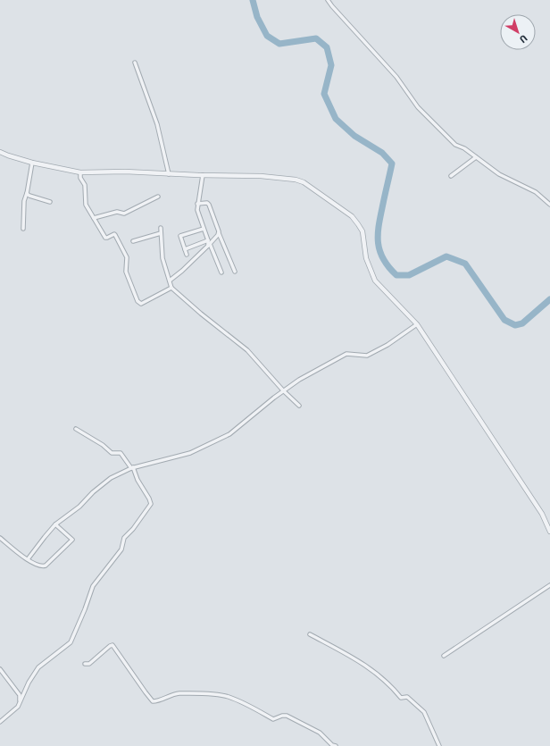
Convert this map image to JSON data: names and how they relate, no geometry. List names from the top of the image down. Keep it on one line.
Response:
{"north":"bottom right"}
